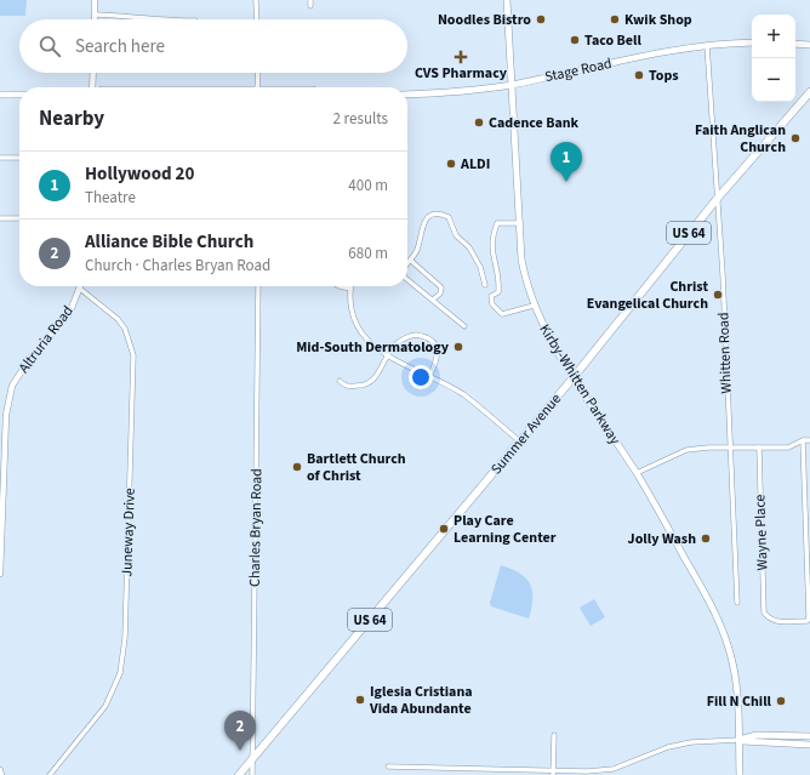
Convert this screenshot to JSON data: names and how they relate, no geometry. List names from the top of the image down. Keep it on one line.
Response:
{"streets":{"main road":["Stage Road","US 64","Kirby-Whitten Parkway","Summer Avenue"],"street":["Altruria Road","Whitten Road","Charles Bryan Road","Juneway Drive","Wayne Place"]},"crossings":[["Stage Road","Whitten Road"],["Stage Road","Kirby-Whitten Parkway"],["Altruria Road","Juneway Drive"],["Whitten Road","Summer Avenue"],["Kirby-Whitten Parkway","Summer Avenue"],["Summer Avenue","Charles Bryan Road"]],"places":{"other":["Noodles Bistro","Kwik Shop","Taco Bell","Tops","Cadence Bank","Faith Anglican Church","ALDI","Christ Evangelical Church","Mid-South Dermatology","Bartlett Church of Christ","Play Care Learning Center","Jolly Wash","Iglesia Cristiana Vida Abundante","Fill N Chill"],"health":["CVS Pharmacy"]},"page":{"map_buttons":["+","−"],"search":"Search here","heading":["Nearby","2 results"],"pins":["1","2"],"list":[{"mark":"1","name":"Hollywood 20","note":"Theatre","value":"400 m"},{"mark":"2","name":"Alliance Bible Church","note":"Church · Charles Bryan Road","value":"680 m"}]}}
